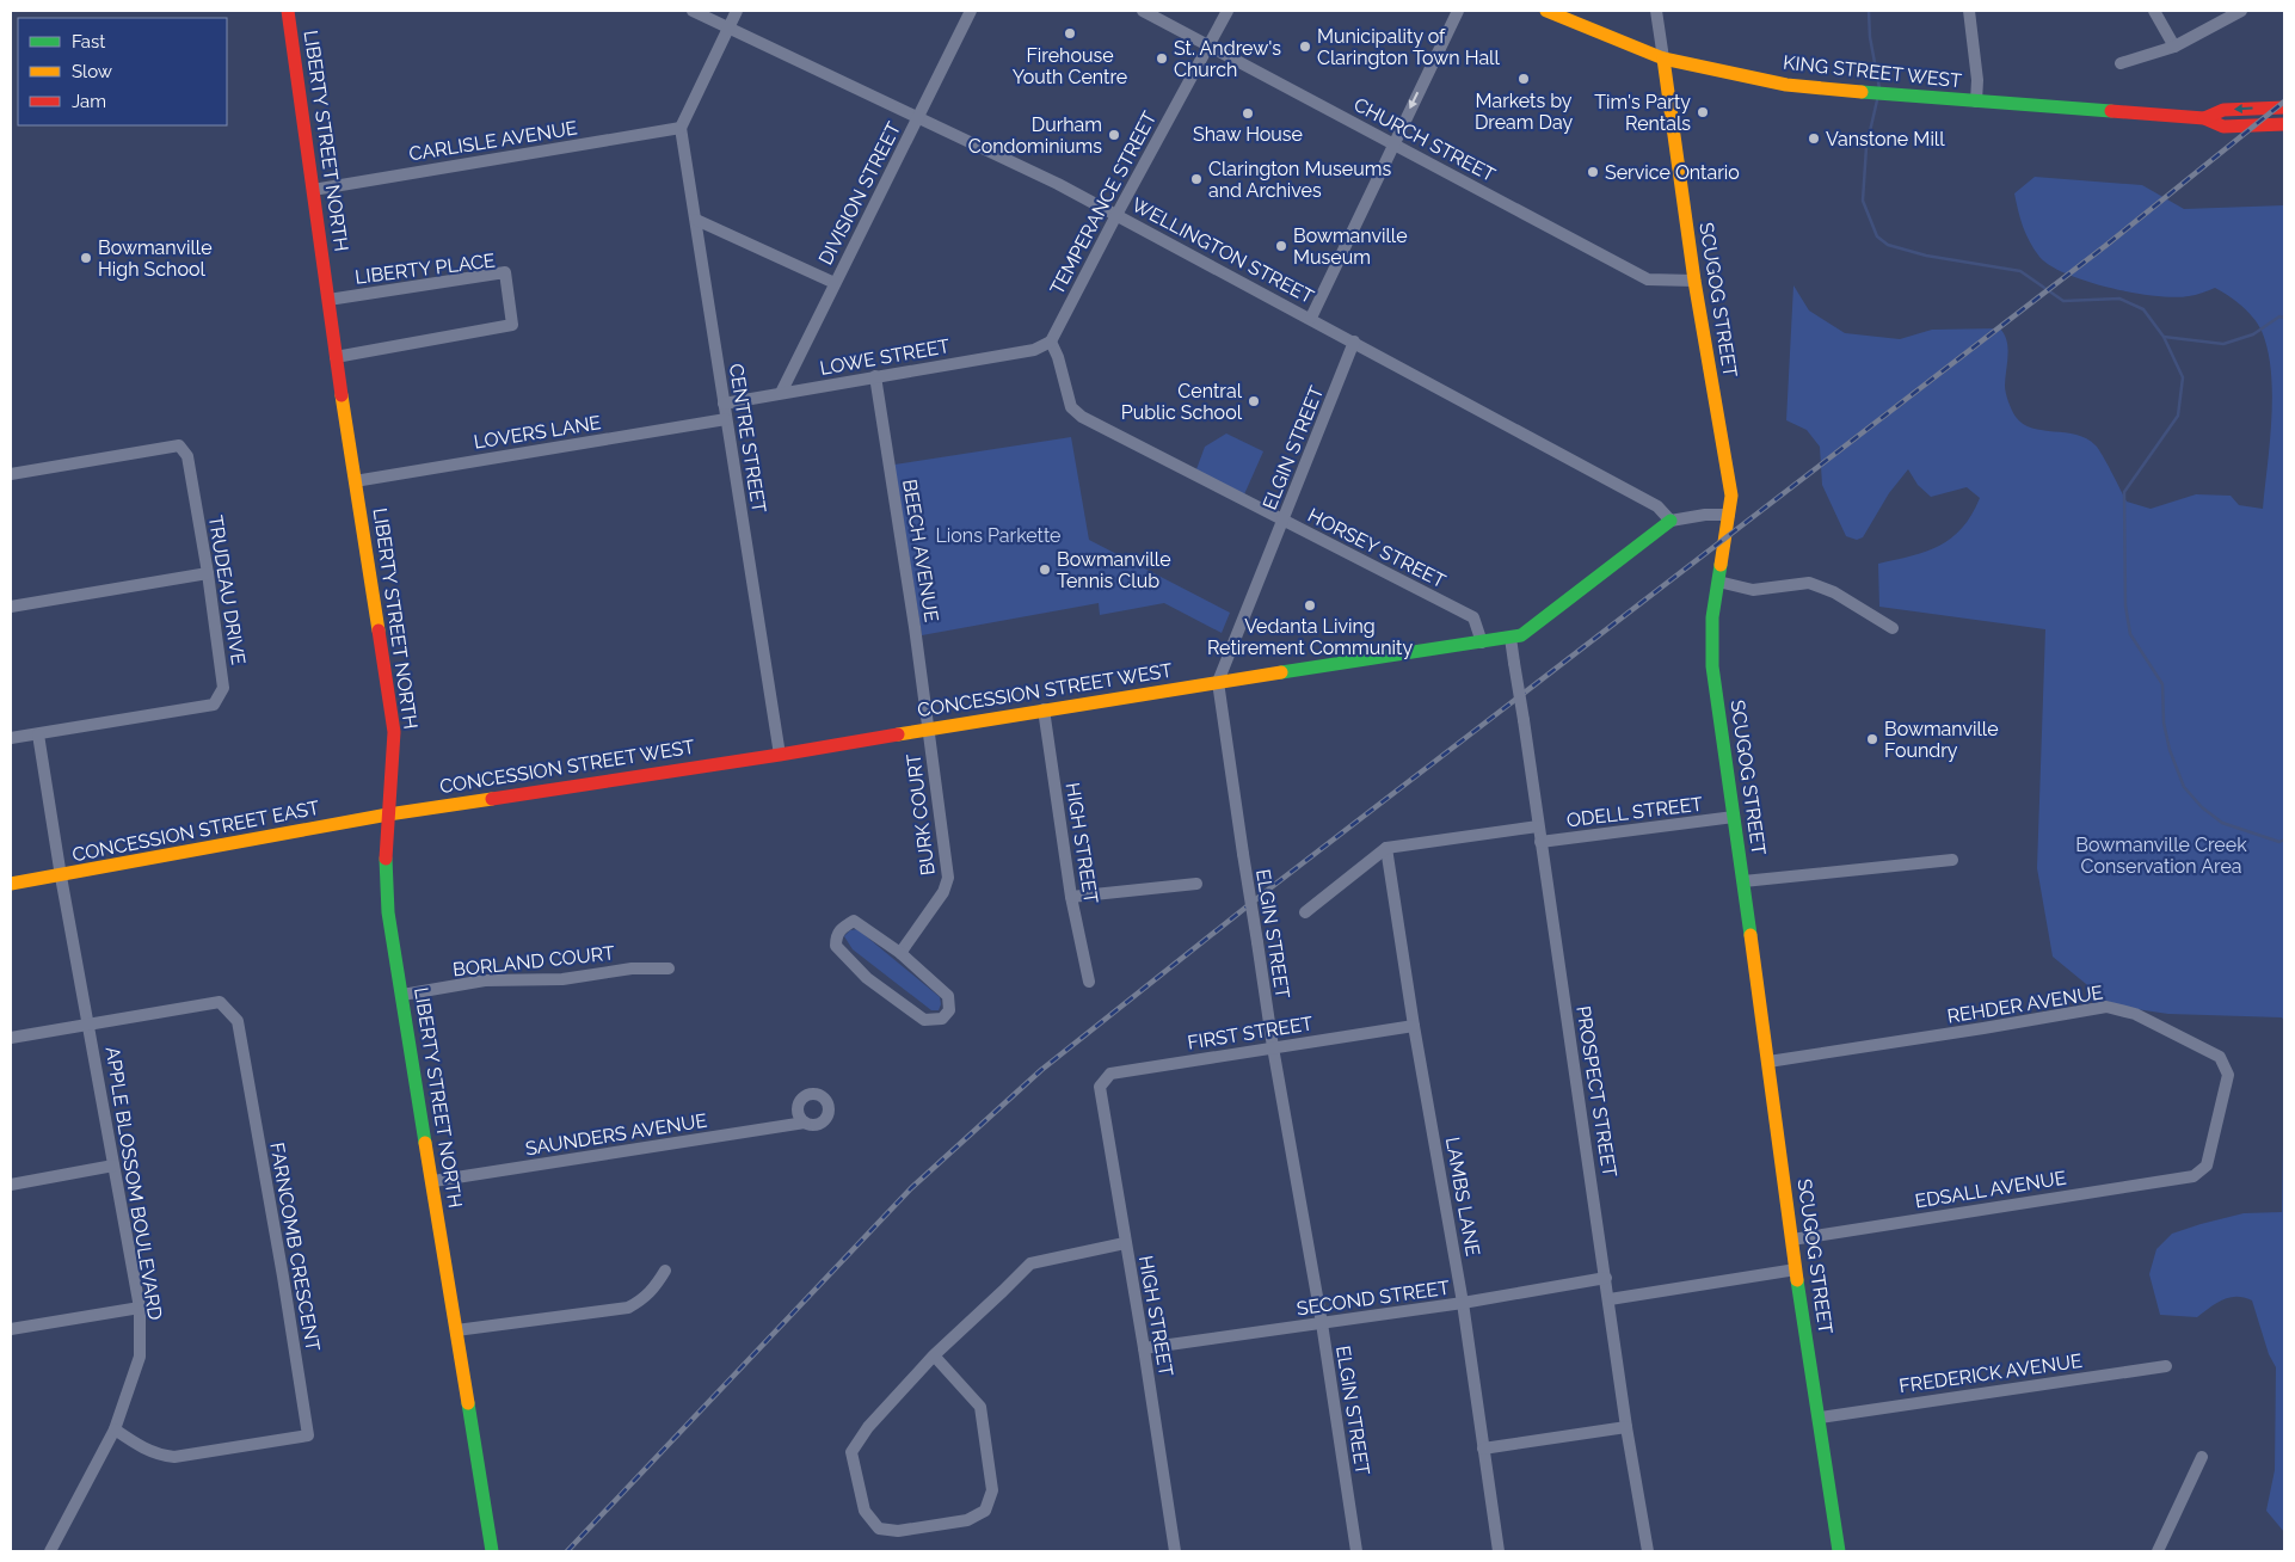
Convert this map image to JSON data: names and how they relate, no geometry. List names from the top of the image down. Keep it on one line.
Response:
{"streets":{"street":["KING STREET WEST","CHURCH STREET","LIBERTY STREET NORTH","CARLISLE AVENUE","DIVISION STREET","TEMPERANCE STREET","WELLINGTON STREET","LIBERTY PLACE","SCUGOG STREET","LOWE STREET","LOVERS LANE","CENTRE STREET","ELGIN STREET","HORSEY STREET","BEECH AVENUE","TRUDEAU DRIVE","CONCESSION STREET WEST","ODELL STREET","BURK COURT","CONCESSION STREET EAST","HIGH STREET","BORLAND COURT","REHDER AVENUE","FIRST STREET","PROSPECT STREET","SAUNDERS AVENUE","APPLE BLOSSOM BOULEVARD","EDSALL AVENUE","LAMBS LANE","FARNCOMB CRESCENT","SECOND STREET","FREDERICK AVENUE"]},"crossings":[["KING STREET WEST","SCUGOG STREET"],["CHURCH STREET","TEMPERANCE STREET"],["CHURCH STREET","SCUGOG STREET"],["LIBERTY STREET NORTH","CARLISLE AVENUE"],["LIBERTY STREET NORTH","LIBERTY PLACE"],["LIBERTY STREET NORTH","LOVERS LANE"],["LIBERTY STREET NORTH","CONCESSION STREET WEST"],["LIBERTY STREET NORTH","CONCESSION STREET EAST"],["LIBERTY STREET NORTH","BORLAND COURT"],["LIBERTY STREET NORTH","SAUNDERS AVENUE"],["CARLISLE AVENUE","CENTRE STREET"],["DIVISION STREET","WELLINGTON STREET"],["DIVISION STREET","LOWE STREET"],["TEMPERANCE STREET","WELLINGTON STREET"],["TEMPERANCE STREET","LOWE STREET"],["TEMPERANCE STREET","HORSEY STREET"],["WELLINGTON STREET","ELGIN STREET"],["WELLINGTON STREET","CONCESSION STREET WEST"],["SCUGOG STREET","ODELL STREET"],["SCUGOG STREET","REHDER AVENUE"],["SCUGOG STREET","EDSALL AVENUE"],["SCUGOG STREET","FREDERICK AVENUE"],["LOWE STREET","CENTRE STREET"],["LOWE STREET","HORSEY STREET"],["LOWE STREET","BEECH AVENUE"],["LOVERS LANE","CENTRE STREET"],["CENTRE STREET","CONCESSION STREET WEST"],["ELGIN STREET","HORSEY STREET"],["ELGIN STREET","CONCESSION STREET WEST"],["ELGIN STREET","FIRST STREET"],["ELGIN STREET","SECOND STREET"],["HORSEY STREET","CONCESSION STREET WEST"],["BEECH AVENUE","CONCESSION STREET WEST"],["BEECH AVENUE","BURK COURT"],["TRUDEAU DRIVE","APPLE BLOSSOM BOULEVARD"],["CONCESSION STREET WEST","BURK COURT"],["CONCESSION STREET WEST","CONCESSION STREET EAST"],["CONCESSION STREET WEST","HIGH STREET"],["CONCESSION STREET WEST","PROSPECT STREET"],["ODELL STREET","PROSPECT STREET"],["ODELL STREET","LAMBS LANE"],["CONCESSION STREET EAST","APPLE BLOSSOM BOULEVARD"],["HIGH STREET","FIRST STREET"],["HIGH STREET","SECOND STREET"],["REHDER AVENUE","EDSALL AVENUE"],["FIRST STREET","LAMBS LANE"],["PROSPECT STREET","SECOND STREET"],["APPLE BLOSSOM BOULEVARD","FARNCOMB CRESCENT"],["LAMBS LANE","SECOND STREET"]],"parks":["Lions Parkette","Bowmanville Creek Conservation Area"],"places":["Firehouse Youth Centre","Municipality of Clarington Town Hall","St. Andrew's Church","Markets by Dream Day","Tim's Party Rentals","Shaw House","Durham Condominiums","Vanstone Mill","Service Ontario","Clarington Museums and Archives","Bowmanville Museum","Bowmanville High School","Central Public School","Bowmanville Tennis Club","Vedanta Living Retirement Community","Bowmanville Foundry"],"legend":["Fast","Slow","Jam"]}
